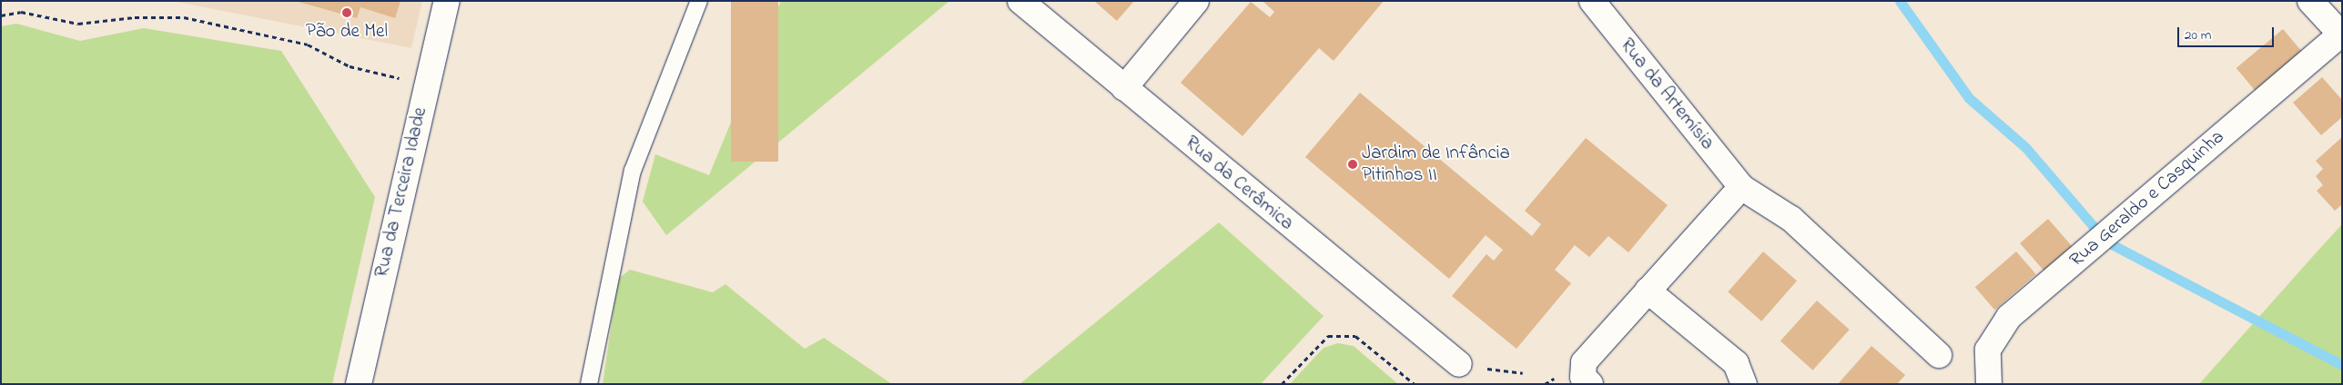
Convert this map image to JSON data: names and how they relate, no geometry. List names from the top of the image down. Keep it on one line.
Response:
{"streets":{"street":["Rua da Artemísia","Rua da Cerâmica","Rua da Terceira Idade","Rua Geraldo e Casquinha"]},"places":["Pão de Mel","Jardim de Infância Pitinhos II"],"scale_bar":"20 m"}
